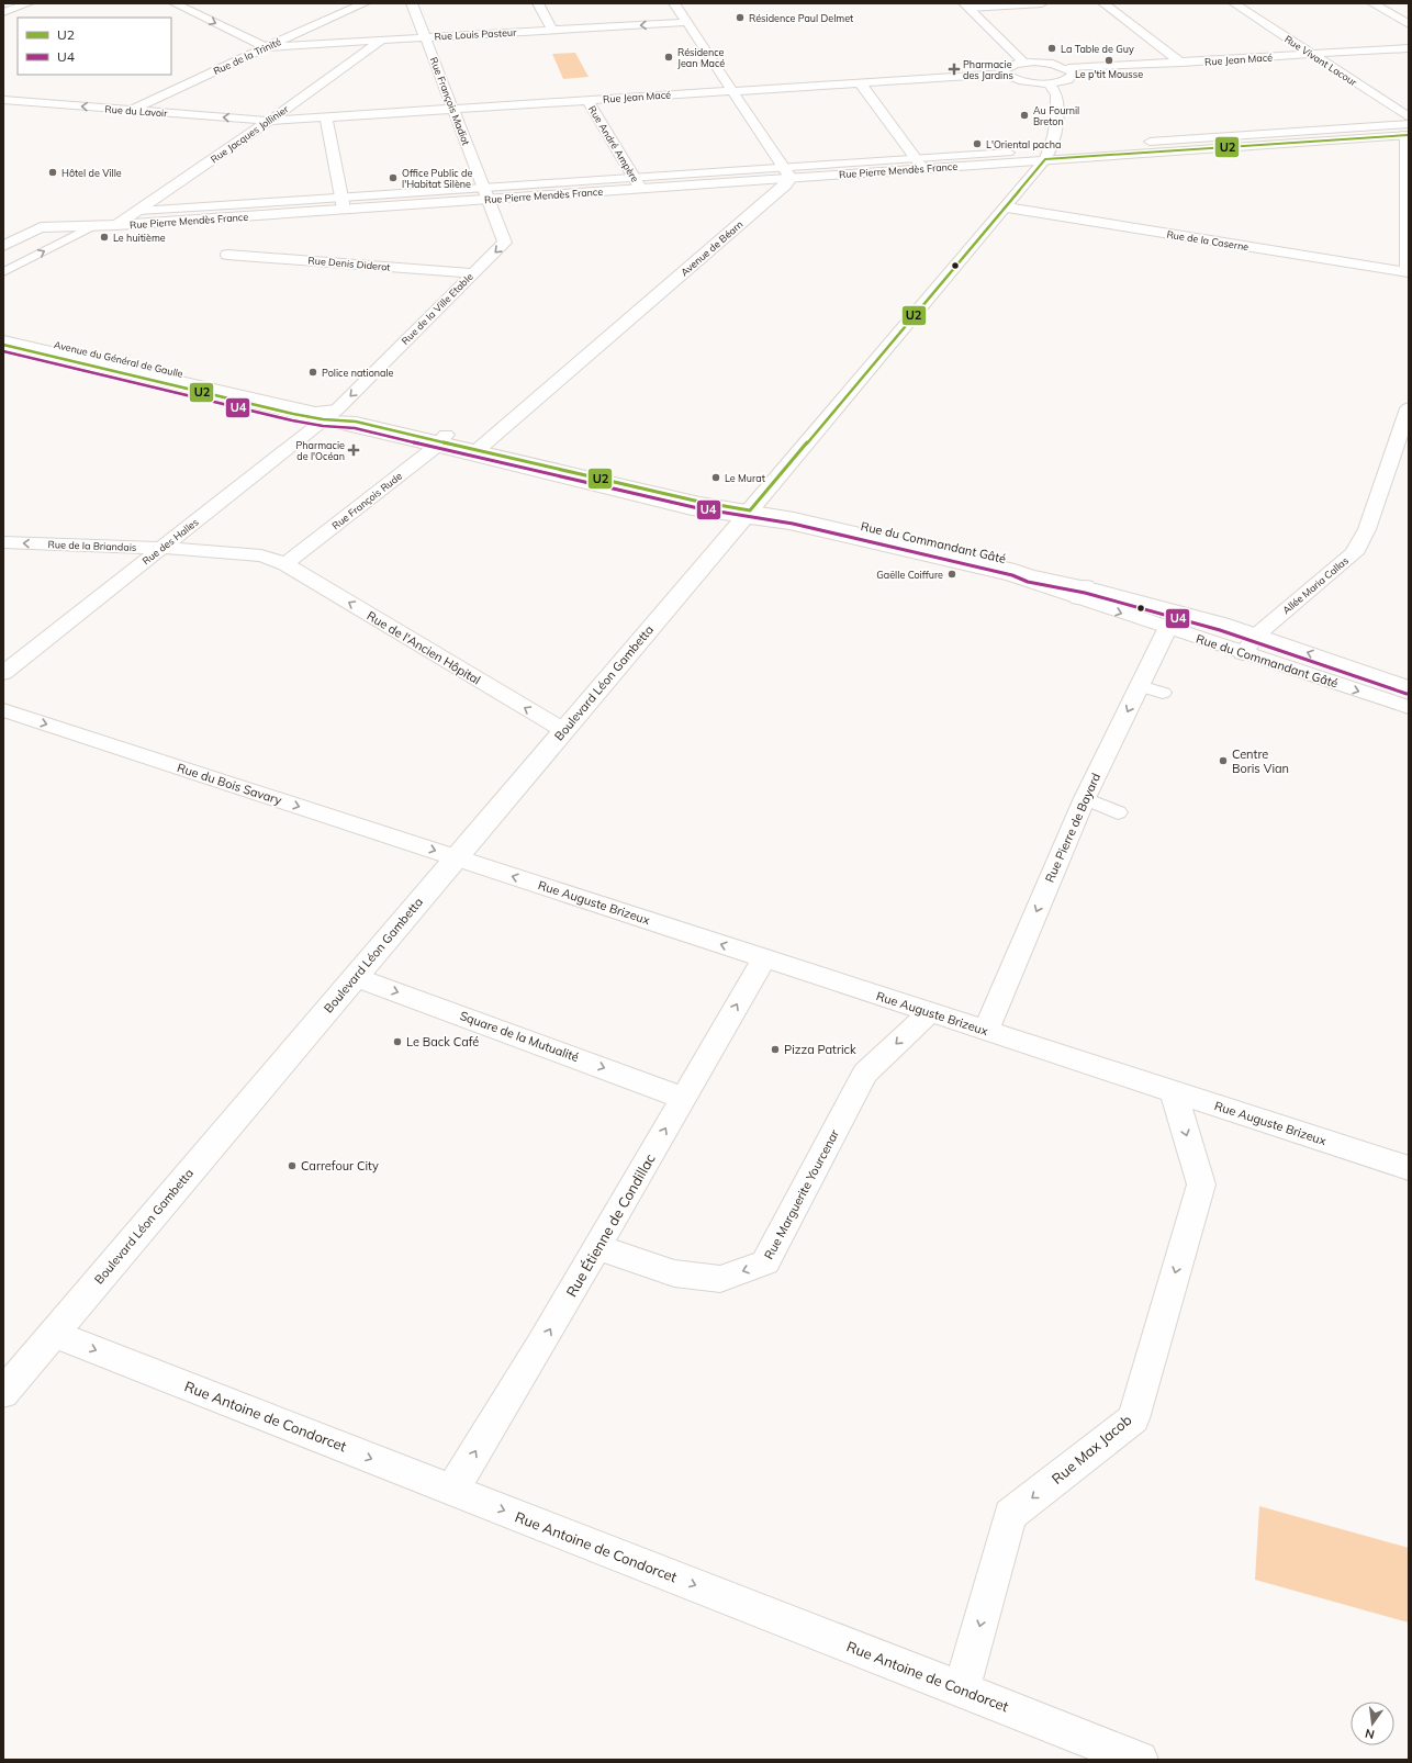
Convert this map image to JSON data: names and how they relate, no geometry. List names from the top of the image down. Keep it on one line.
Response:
{"streets":{"street":["Rue Louis Pasteur","Rue de la Trinité","Rue Jean Macé","Rue Vivant Lacour","Rue François Madiot","Rue du Lavoir","Rue Jacques Jollinier","Rue André Ampère","Rue Pierre Mendès France","Rue de la Caserne","Avenue de Béarn","Rue Denis Diderot","Rue de la Ville Etable","Avenue du Général de Gaulle","Rue François Rude","Rue des Halles","Rue du Commandant Gâté","Rue de la Briandais","Allée Maria Callas","Rue de l'Ancien Hôpital","Boulevard Léon Gambetta","Rue du Bois Savary","Rue Pierre de Bayard","Rue Auguste Brizeux","Square de la Mutualité","Rue Marguerite Yourcenar","Rue Étienne de Condillac","Rue Antoine de Condorcet","Rue Max Jacob"]},"crossings":[["Rue Louis Pasteur","Rue de la Trinité"],["Rue Louis Pasteur","Rue François Madiot"],["Rue Louis Pasteur","Rue Jacques Jollinier"],["Rue de la Trinité","Rue du Lavoir"],["Rue Jean Macé","Rue Vivant Lacour"],["Rue Jean Macé","Rue François Madiot"],["Rue Jean Macé","Rue du Lavoir"],["Rue Jean Macé","Rue Jacques Jollinier"],["Rue Jean Macé","Rue André Ampère"],["Rue François Madiot","Rue Pierre Mendès France"],["Rue François Madiot","Rue de la Ville Etable"],["Rue du Lavoir","Rue Jacques Jollinier"],["Rue Jacques Jollinier","Rue Pierre Mendès France"],["Rue André Ampère","Rue Pierre Mendès France"],["Rue Pierre Mendès France","Avenue de Béarn"],["Rue Pierre Mendès France","Rue de la Ville Etable"],["Rue Pierre Mendès France","Boulevard Léon Gambetta"],["Rue de la Caserne","Boulevard Léon Gambetta"],["Avenue de Béarn","Avenue du Général de Gaulle"],["Rue Denis Diderot","Rue de la Ville Etable"],["Rue de la Ville Etable","Avenue du Général de Gaulle"],["Rue de la Ville Etable","Rue des Halles"],["Avenue du Général de Gaulle","Rue François Rude"],["Avenue du Général de Gaulle","Rue des Halles"],["Avenue du Général de Gaulle","Rue du Commandant Gâté"],["Avenue du Général de Gaulle","Boulevard Léon Gambetta"],["Rue François Rude","Rue de la Briandais"],["Rue François Rude","Rue de l'Ancien Hôpital"],["Rue des Halles","Rue de la Briandais"],["Rue du Commandant Gâté","Allée Maria Callas"],["Rue du Commandant Gâté","Boulevard Léon Gambetta"],["Rue du Commandant Gâté","Rue Pierre de Bayard"],["Rue de la Briandais","Rue de l'Ancien Hôpital"],["Rue de l'Ancien Hôpital","Boulevard Léon Gambetta"],["Boulevard Léon Gambetta","Rue du Bois Savary"],["Boulevard Léon Gambetta","Rue Auguste Brizeux"],["Boulevard Léon Gambetta","Square de la Mutualité"],["Boulevard Léon Gambetta","Rue Antoine de Condorcet"],["Rue du Bois Savary","Rue Auguste Brizeux"],["Rue Pierre de Bayard","Rue Auguste Brizeux"],["Rue Auguste Brizeux","Rue Marguerite Yourcenar"],["Rue Auguste Brizeux","Rue Étienne de Condillac"],["Rue Auguste Brizeux","Rue Max Jacob"],["Square de la Mutualité","Rue Étienne de Condillac"],["Rue Marguerite Yourcenar","Rue Étienne de Condillac"],["Rue Étienne de Condillac","Rue Antoine de Condorcet"],["Rue Antoine de Condorcet","Rue Max Jacob"]],"one_way":["Rue de la Ville Etable","Rue de la Briandais","Rue de l'Ancien Hôpital","Rue du Bois Savary","Rue Pierre de Bayard","Square de la Mutualité","Rue Marguerite Yourcenar","Rue Étienne de Condillac","Rue Antoine de Condorcet","Rue Max Jacob"],"places":{"other":["Résidence Paul Delmet","La Table de Guy","Résidence Jean Macé","Le p'tit Mousse","Au Fournil Breton","L'Oriental pacha","Hôtel de Ville","Office Public de l'Habitat Silène","Le huitième","Police nationale","Le Murat","Gaëlle Coiffure","Centre Boris Vian","Le Back Café","Pizza Patrick","Carrefour City"],"health":["Pharmacie des Jardins","Pharmacie de l'Océan"]},"lines":["transit line U2","transit line U4"],"legend":["U2","U4"],"north":"bottom"}
